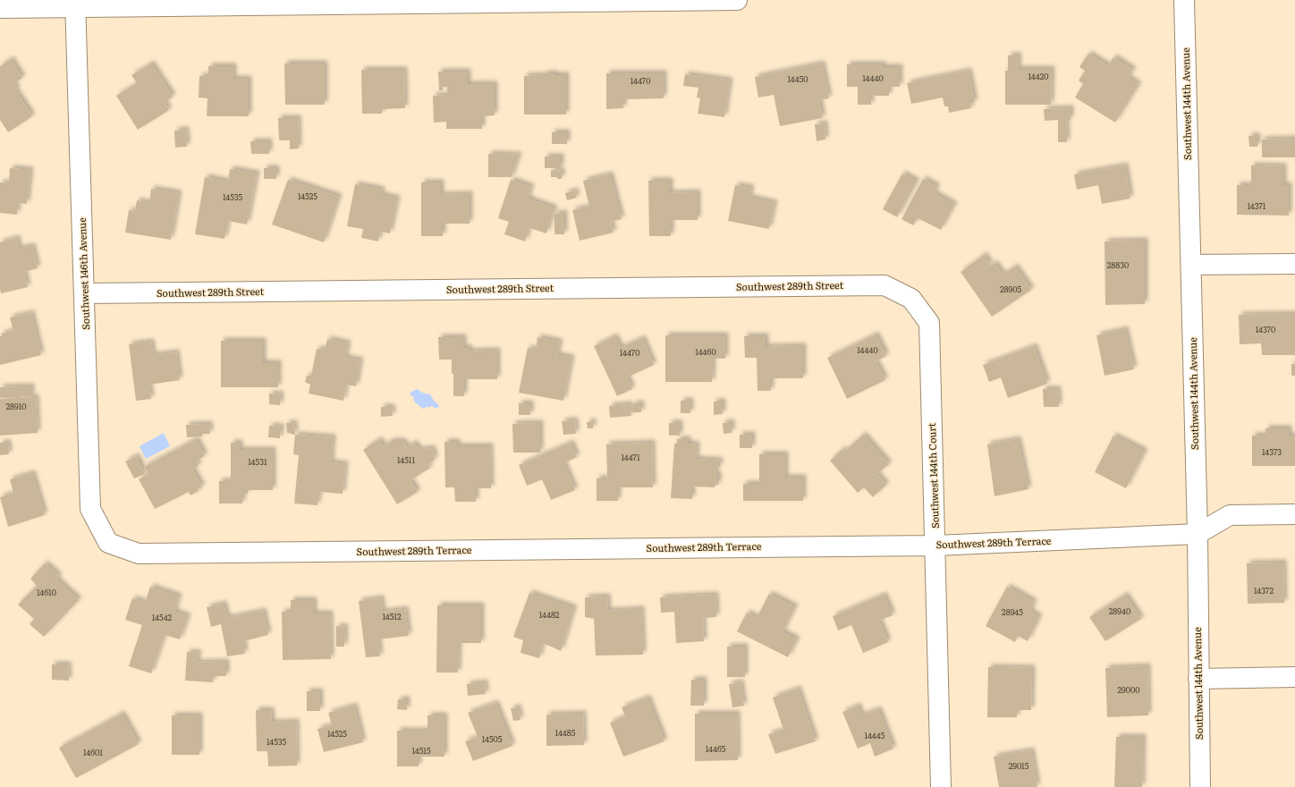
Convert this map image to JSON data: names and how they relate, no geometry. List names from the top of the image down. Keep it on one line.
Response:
{"streets":{"street":["Southwest 144th Avenue","Southwest 146th Avenue","Southwest 289th Street","Southwest 144th Court","Southwest 289th Terrace"]},"crossings":[["Southwest 144th Avenue","Southwest 289th Terrace"],["Southwest 146th Avenue","Southwest 289th Street"],["Southwest 146th Avenue","Southwest 289th Terrace"],["Southwest 289th Street","Southwest 144th Court"],["Southwest 144th Court","Southwest 289th Terrace"]],"house_numbers":["14420","14440","14450","14470","14525","14535","14371","28830","28905","14370","14440","14460","14470","28910","14373","14471","14511","14531","14372","14610","28940","28945","14482","14512","14542","29000","14485","14525","14445","14505","14535","14465","14515","14601","29015"]}
